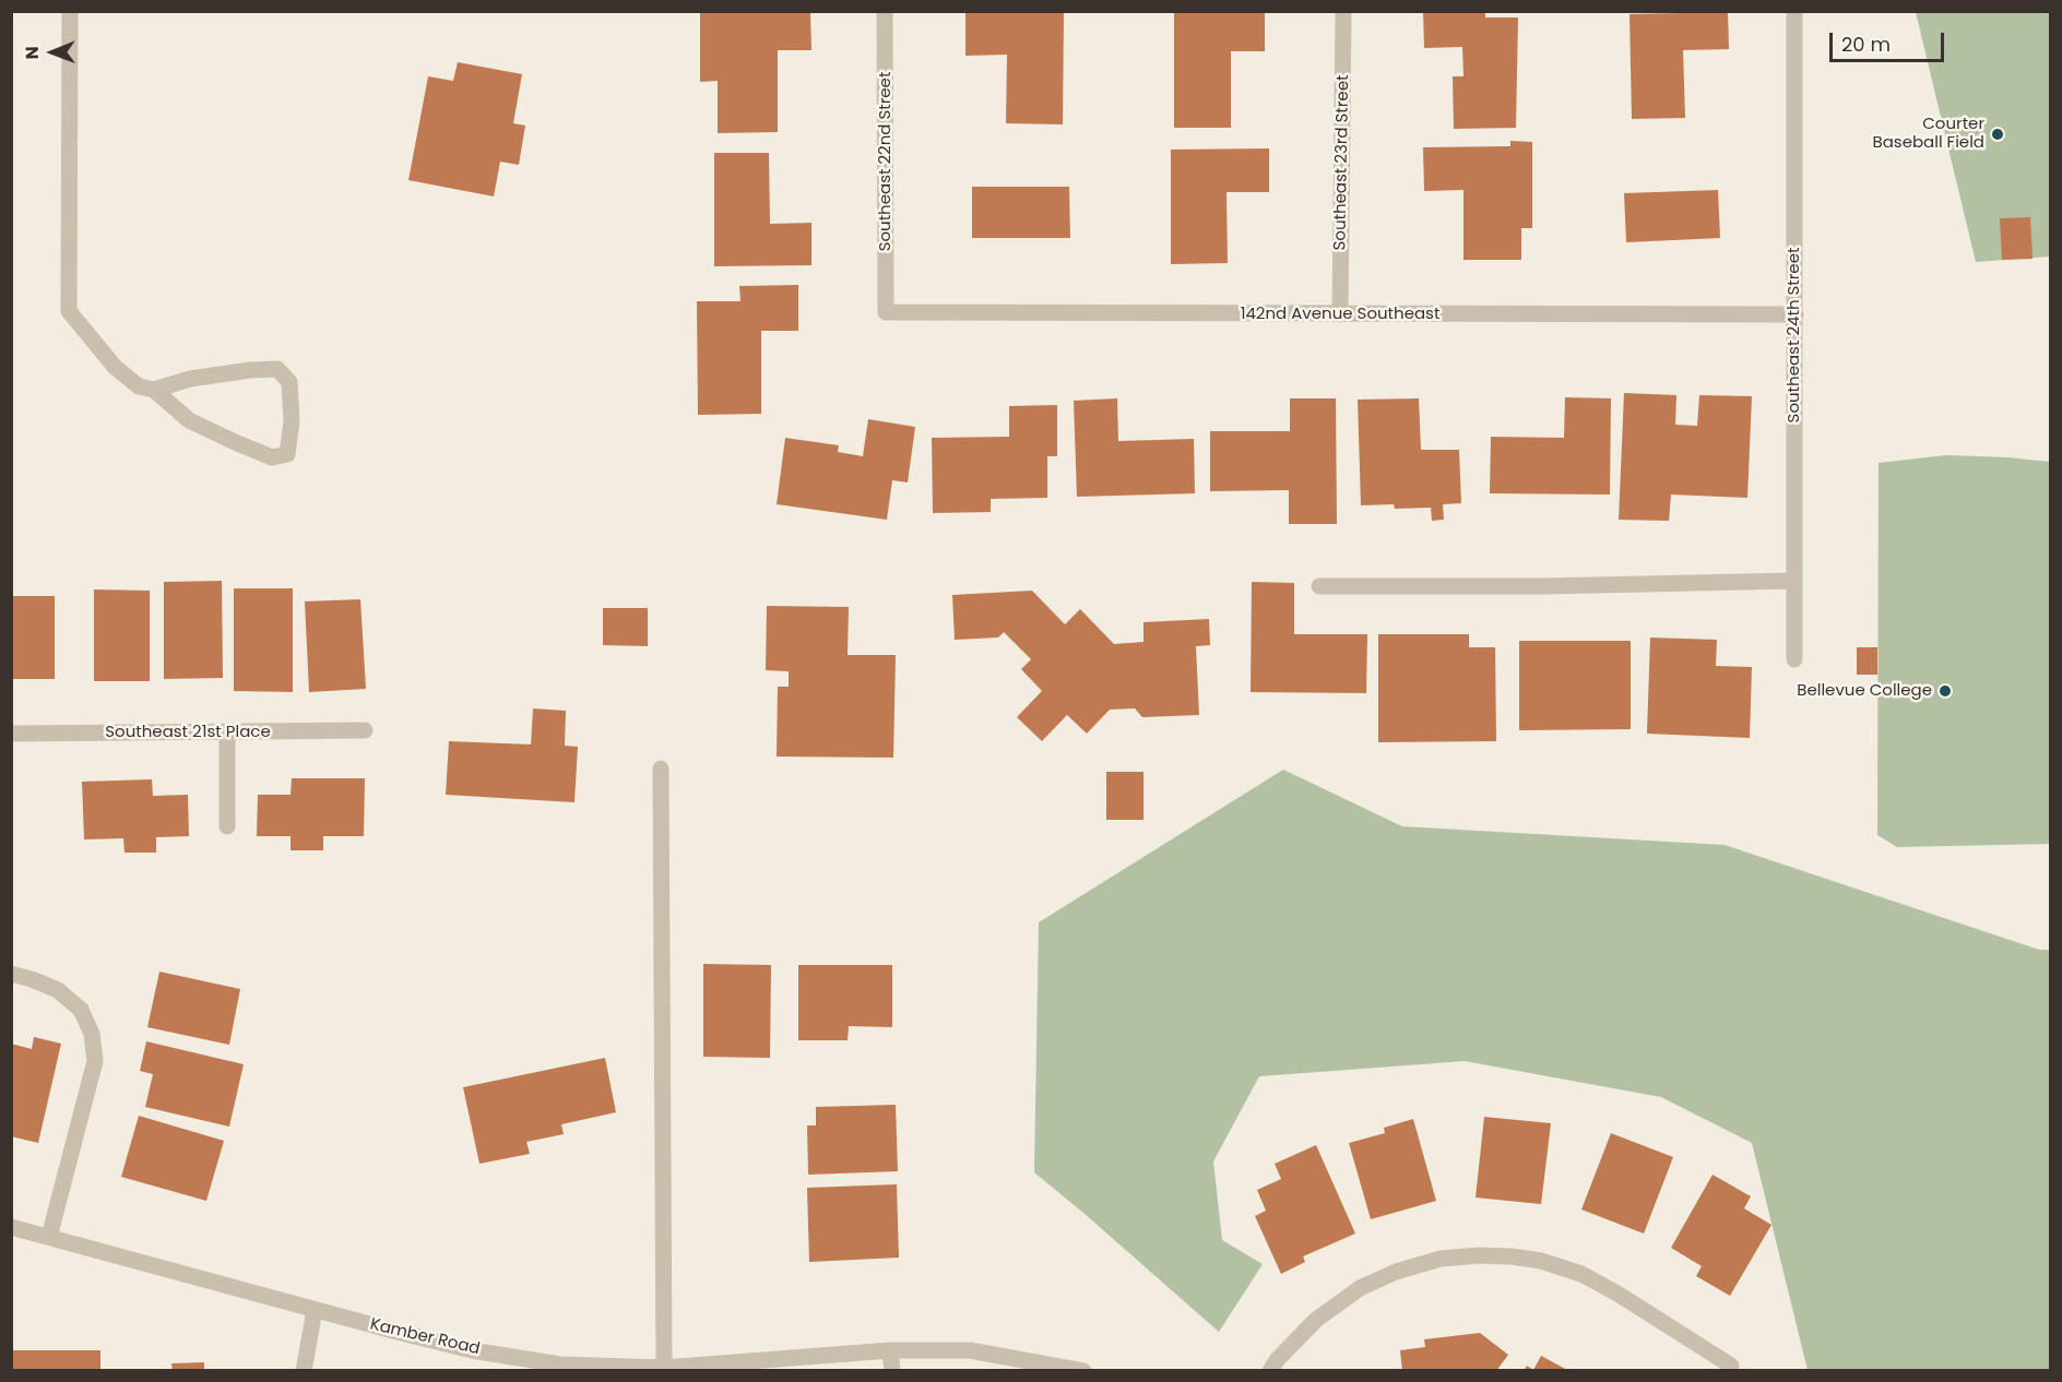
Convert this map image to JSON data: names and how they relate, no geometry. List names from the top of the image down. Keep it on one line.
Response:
{"streets":{"street":["Southeast 22nd Street","Southeast 23rd Street","142nd Avenue Southeast","Southeast 24th Street","Southeast 21st Place","Kamber Road"]},"crossings":[["Southeast 22nd Street","142nd Avenue Southeast"],["Southeast 23rd Street","142nd Avenue Southeast"],["142nd Avenue Southeast","Southeast 24th Street"]],"places":["Courter Baseball Field","Bellevue College"],"scale_bar":"20 m","north":"left"}
